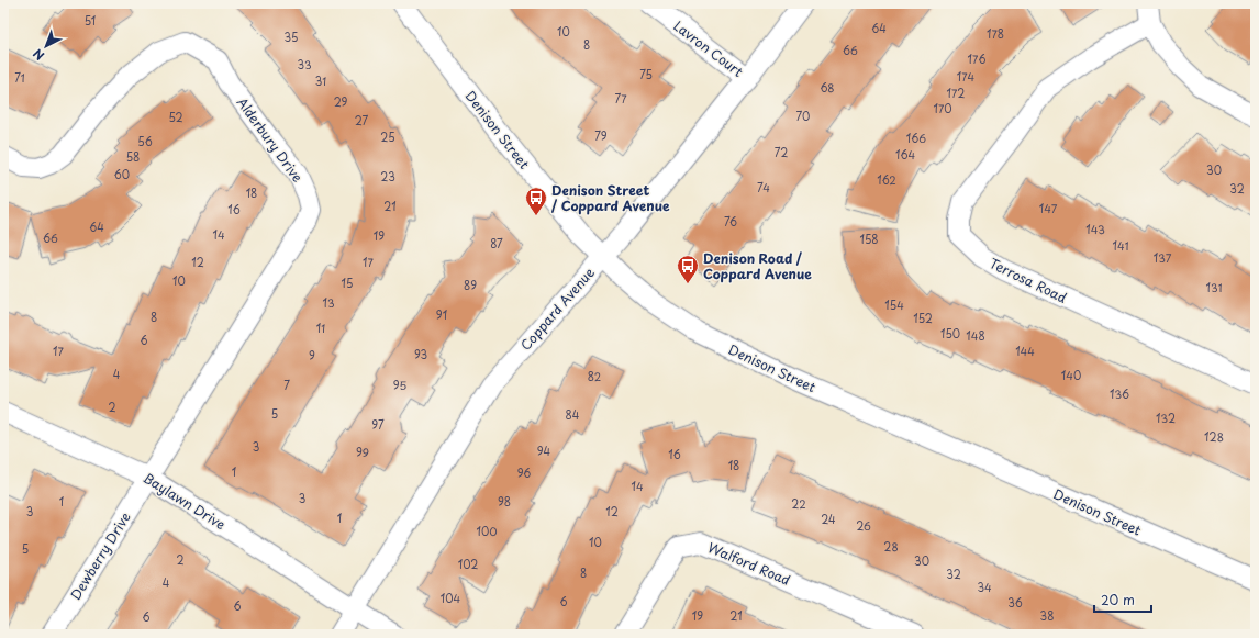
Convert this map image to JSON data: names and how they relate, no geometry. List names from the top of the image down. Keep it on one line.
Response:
{"streets":{"street":["Lavron Court","Denison Street","Alderbury Drive","Terrosa Road","Coppard Avenue","Baylawn Drive","Dewberry Drive","Walford Road"]},"crossings":[["Lavron Court","Coppard Avenue"],["Denison Street","Coppard Avenue"],["Alderbury Drive","Baylawn Drive"],["Alderbury Drive","Dewberry Drive"],["Coppard Avenue","Baylawn Drive"],["Baylawn Drive","Dewberry Drive"]],"places":{"bus stop":["Denison Street / Coppard Avenue","Denison Road / Coppard Avenue"]},"house_numbers":["51","64","10","178","35","8","66","176","33","75","174","71","31","68","172","77","29","170","70","52","27","79","25","166","56","72","164","58","30","60","23","162","74","32","18","21","147","16","76","64","143","14","19","66","158","87","141","137","12","17","10","15","89","131","13","154","91","8","152","11","150","148","6","17","144","93","9","4","140","82","7","95","136","2","5","84","132","97","128","3","94","99","16","18","1","96","14","3","1","98","22","3","12","1","24","26","100","10","28","5","2","30","102","8","32","4","34","104","6","36","6","19","21","38","6"],"scale_bar":"20 m","north":"bottom left"}
